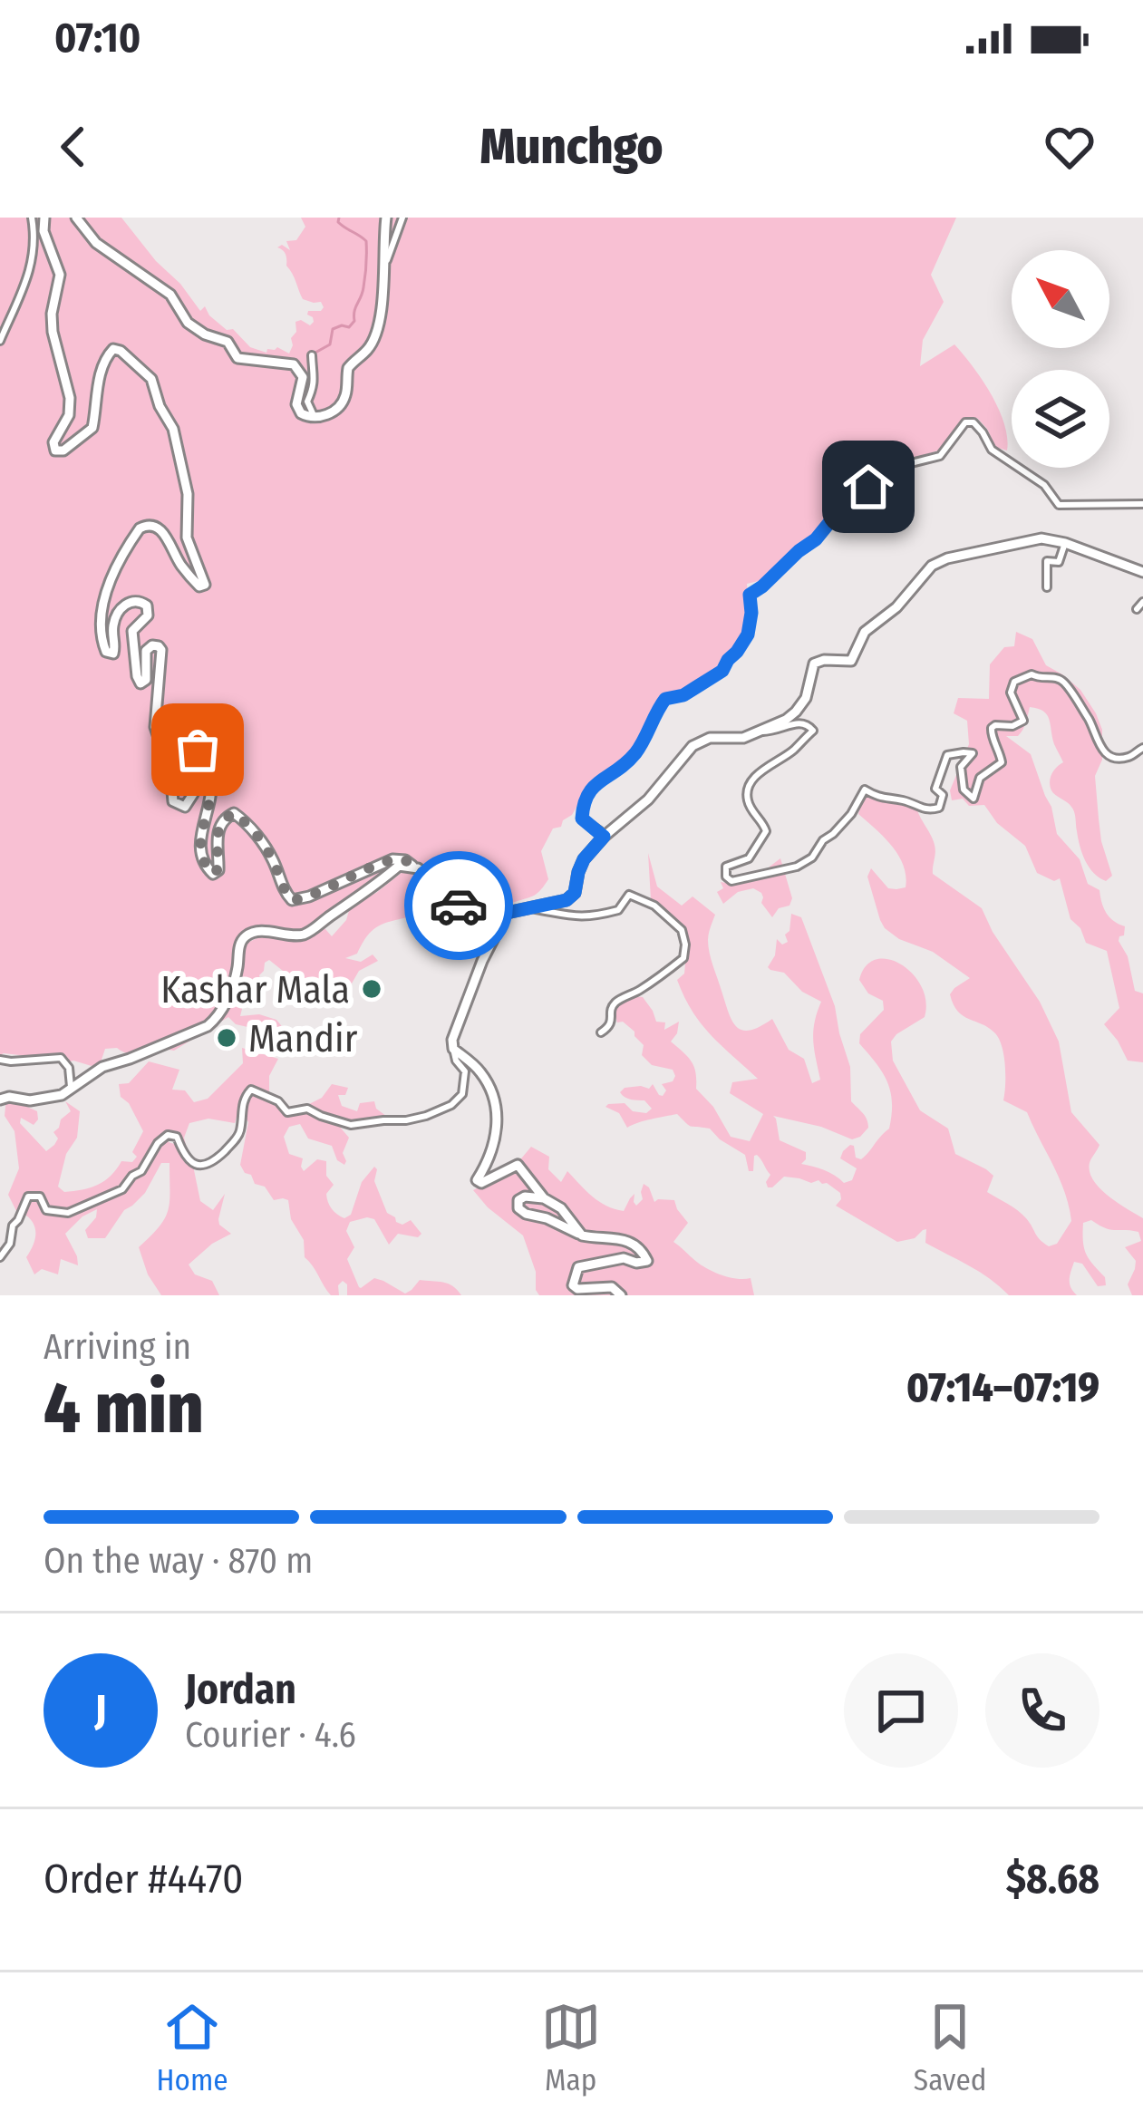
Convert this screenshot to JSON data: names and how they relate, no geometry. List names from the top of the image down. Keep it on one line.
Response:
{"places":["Kashar Mala","Mandir"],"north":"top left","page":{"status":"07:10","header":"Munchgo","heading":["4 min","Arriving in","07:14–07:19"],"panel":["Jordan","Courier · 4.6","Order #4470","$8.68"],"bar":"On the way · 870 m","round":"J","tabs":["Home","Map","Saved"]}}
